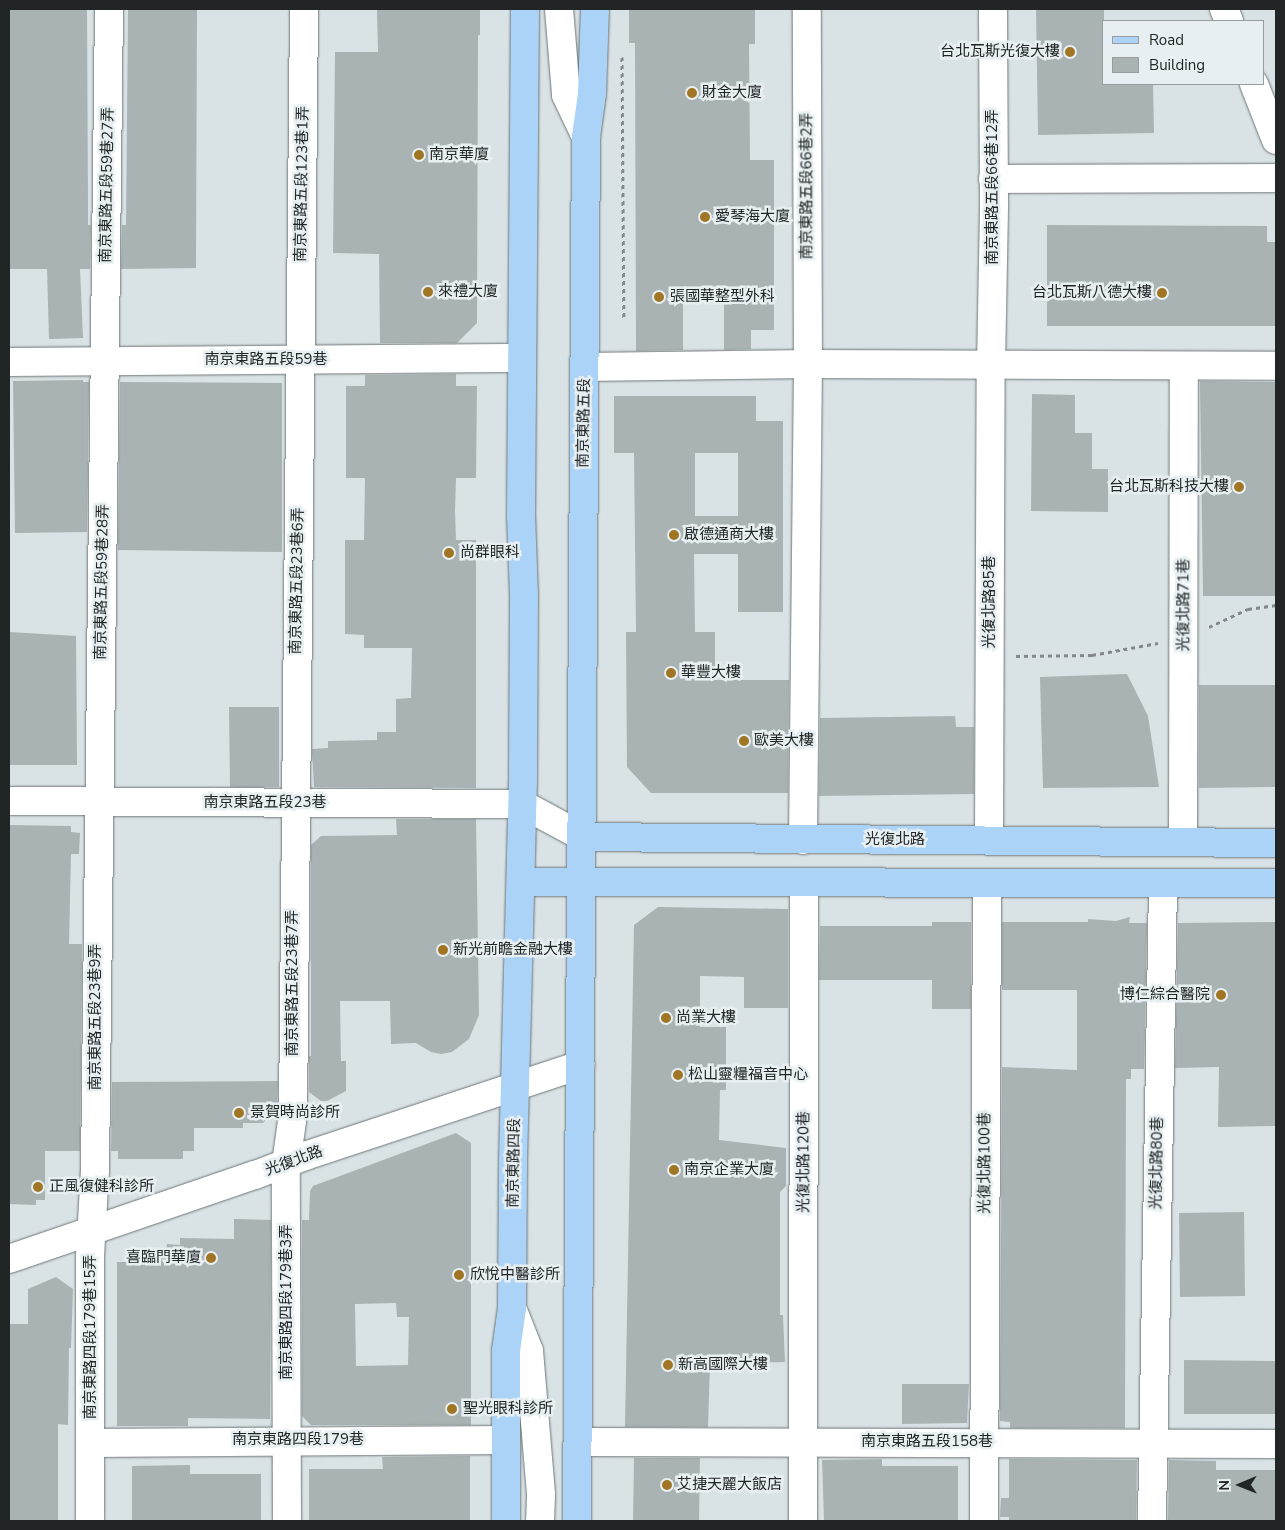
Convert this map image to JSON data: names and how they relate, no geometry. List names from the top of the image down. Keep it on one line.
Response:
{"streets":{"main road":["南京東路五段","光復北路","南京東路四段"],"street":["南京東路五段123巷1弄","南京東路五段59巷27弄","南京東路五段66巷2弄","南京東路五段66巷12弄","南京東路五段59巷","南京東路五段23巷6弄","南京東路五段59巷28弄","光復北路85巷","光復北路71巷","南京東路五段23巷","南京東路五段23巷7弄","南京東路五段23巷9弄","光復北路120巷","光復北路100巷","光復北路80巷","南京東路四段179巷3弄","南京東路四段179巷15弄","南京東路四段179巷","南京東路五段158巷"]},"crossings":[["南京東路五段123巷1弄","南京東路五段59巷"],["南京東路五段123巷1弄","南京東路五段23巷6弄"],["南京東路五段59巷27弄","南京東路五段59巷"],["南京東路五段59巷27弄","南京東路五段59巷28弄"],["南京東路五段66巷2弄","光復北路"],["南京東路五段66巷12弄","光復北路85巷"],["南京東路五段59巷","南京東路五段23巷6弄"],["南京東路五段59巷","南京東路五段59巷28弄"],["南京東路五段","光復北路"],["南京東路五段23巷6弄","南京東路五段23巷"],["南京東路五段23巷6弄","南京東路五段23巷7弄"],["南京東路五段59巷28弄","南京東路五段23巷"],["南京東路五段59巷28弄","南京東路五段23巷9弄"],["光復北路85巷","光復北路"],["光復北路71巷","光復北路"],["南京東路五段23巷","光復北路"],["南京東路五段23巷","南京東路五段23巷7弄"],["南京東路五段23巷","南京東路五段23巷9弄"],["南京東路五段23巷","南京東路四段"],["光復北路","南京東路五段23巷7弄"],["光復北路","南京東路五段23巷9弄"],["光復北路","南京東路四段"],["光復北路","南京東路四段179巷3弄"],["光復北路","南京東路四段179巷15弄"],["南京東路五段23巷7弄","南京東路四段179巷3弄"],["南京東路五段23巷9弄","南京東路四段179巷15弄"],["光復北路120巷","南京東路五段158巷"],["南京東路四段","南京東路四段179巷"],["光復北路100巷","南京東路五段158巷"],["光復北路80巷","南京東路五段158巷"],["南京東路四段179巷3弄","南京東路四段179巷"],["南京東路四段179巷15弄","南京東路四段179巷"]],"places":["台北瓦斯光復大樓","財金大廈","南京華廈","愛琴海大廈","來禮大廈","台北瓦斯八德大樓","張國華整型外科","台北瓦斯科技大樓","啟德通商大樓","尚群眼科","華豐大樓","歐美大樓","新光前瞻金融大樓","博仁綜合醫院","尚業大樓","松山靈糧福音中心","景賀時尚診所","南京企業大廈","正風復健科診所","喜臨門華廈","欣悅中醫診所","新高國際大樓","聖光眼科診所","艾捷天麗大飯店"],"legend":["Road","Building"],"north":"left"}
